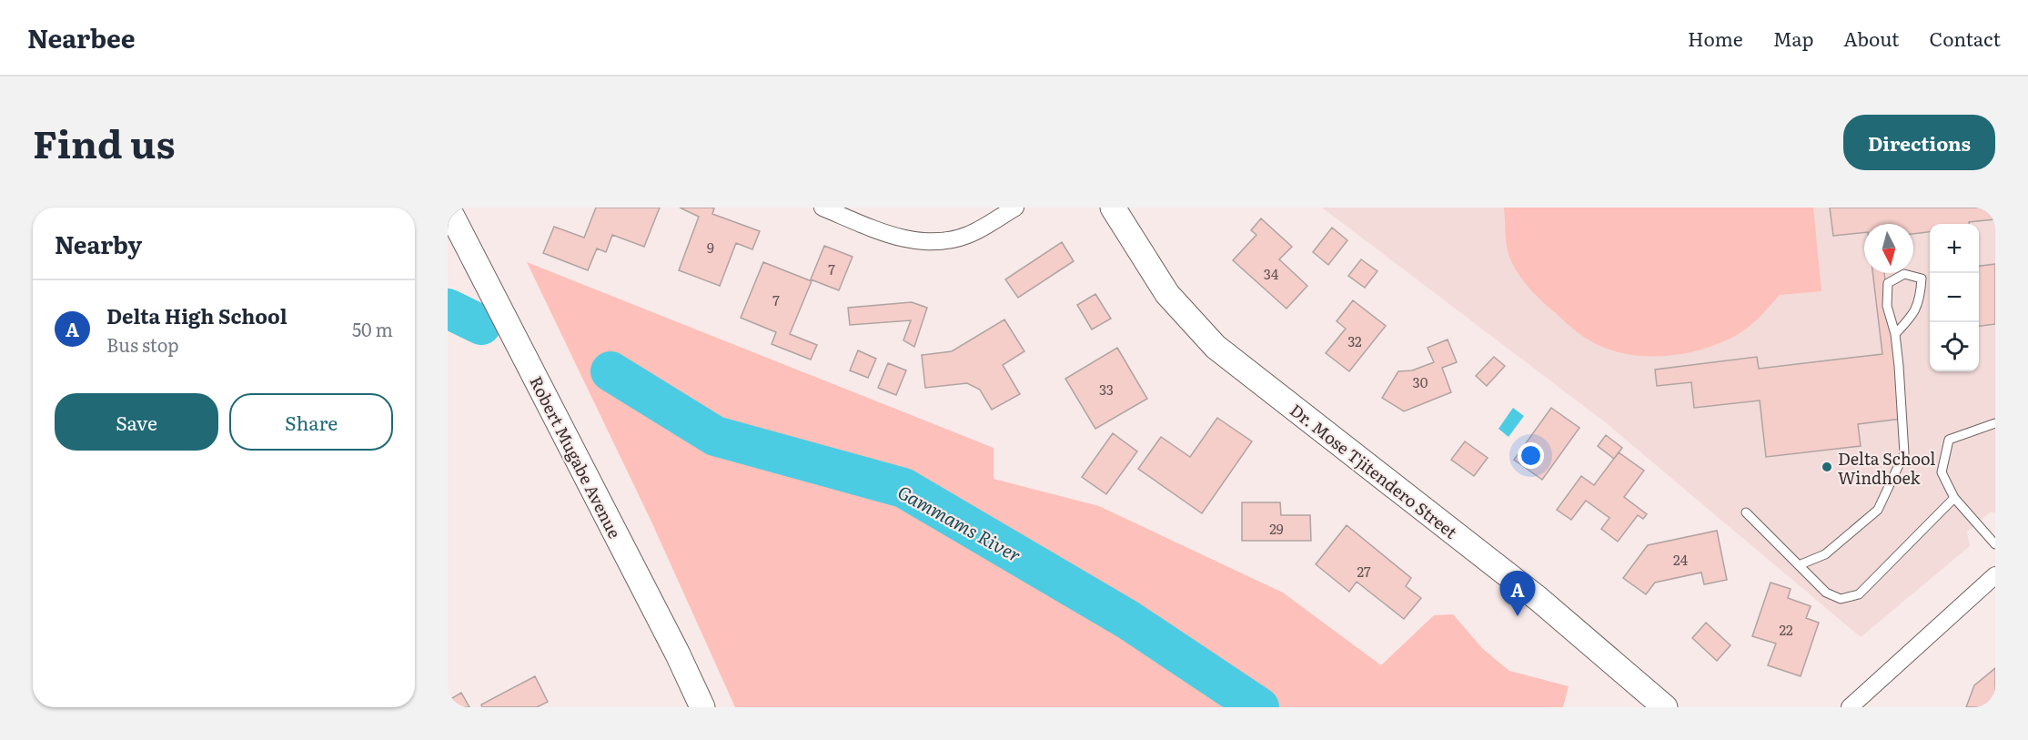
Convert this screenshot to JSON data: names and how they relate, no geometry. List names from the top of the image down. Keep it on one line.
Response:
{"streets":{"street":["Robert Mugabe Avenue","Dr. Mose Tjitendero Street"]},"water":["Gammams River"],"places":["Delta School Windhoek"],"house_numbers":["9","7","34","7","32","30","33","29","24","27","22"],"north":"bottom","page":{"header":"Nearbee","nav":["Home","Map","About","Contact"],"title":"Find us","buttons":["Directions",["Save","Share"]],"heading":"Nearby","map_buttons":["+","−"],"list":[{"mark":"A","name":"Delta High School","note":"Bus stop","value":"50 m"}],"pins":"A"}}
